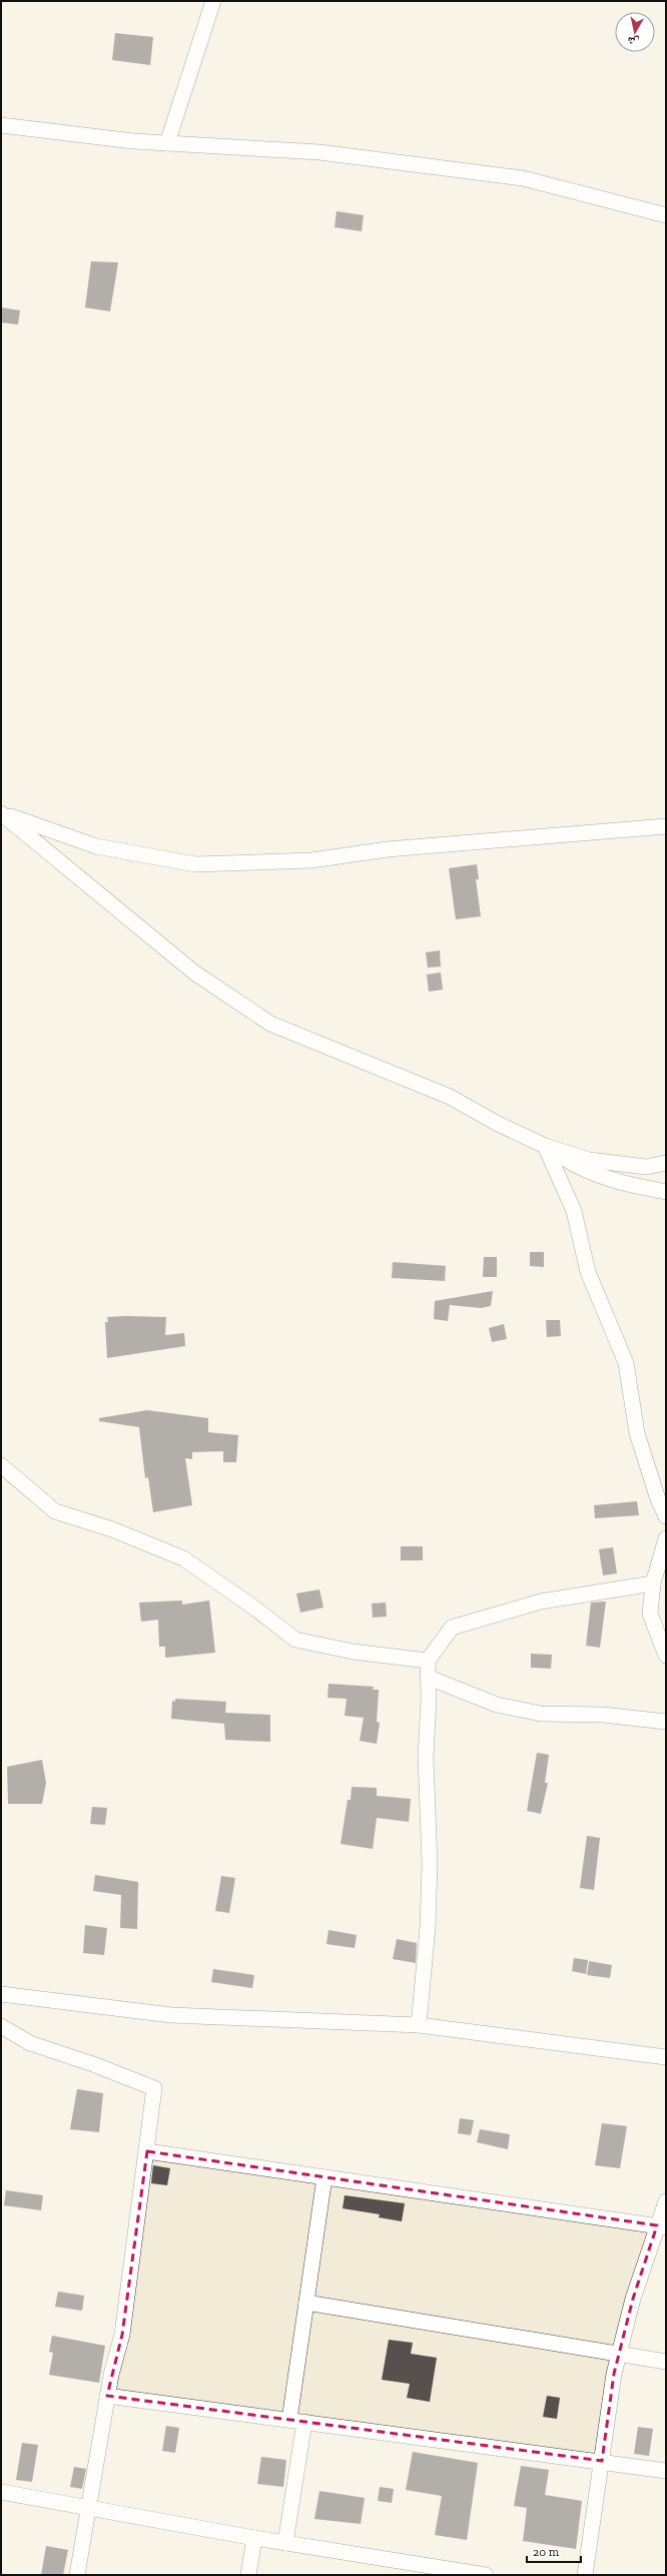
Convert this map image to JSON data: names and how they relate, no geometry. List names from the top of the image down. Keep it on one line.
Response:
{"scale_bar":"20 m","north":"bottom"}
